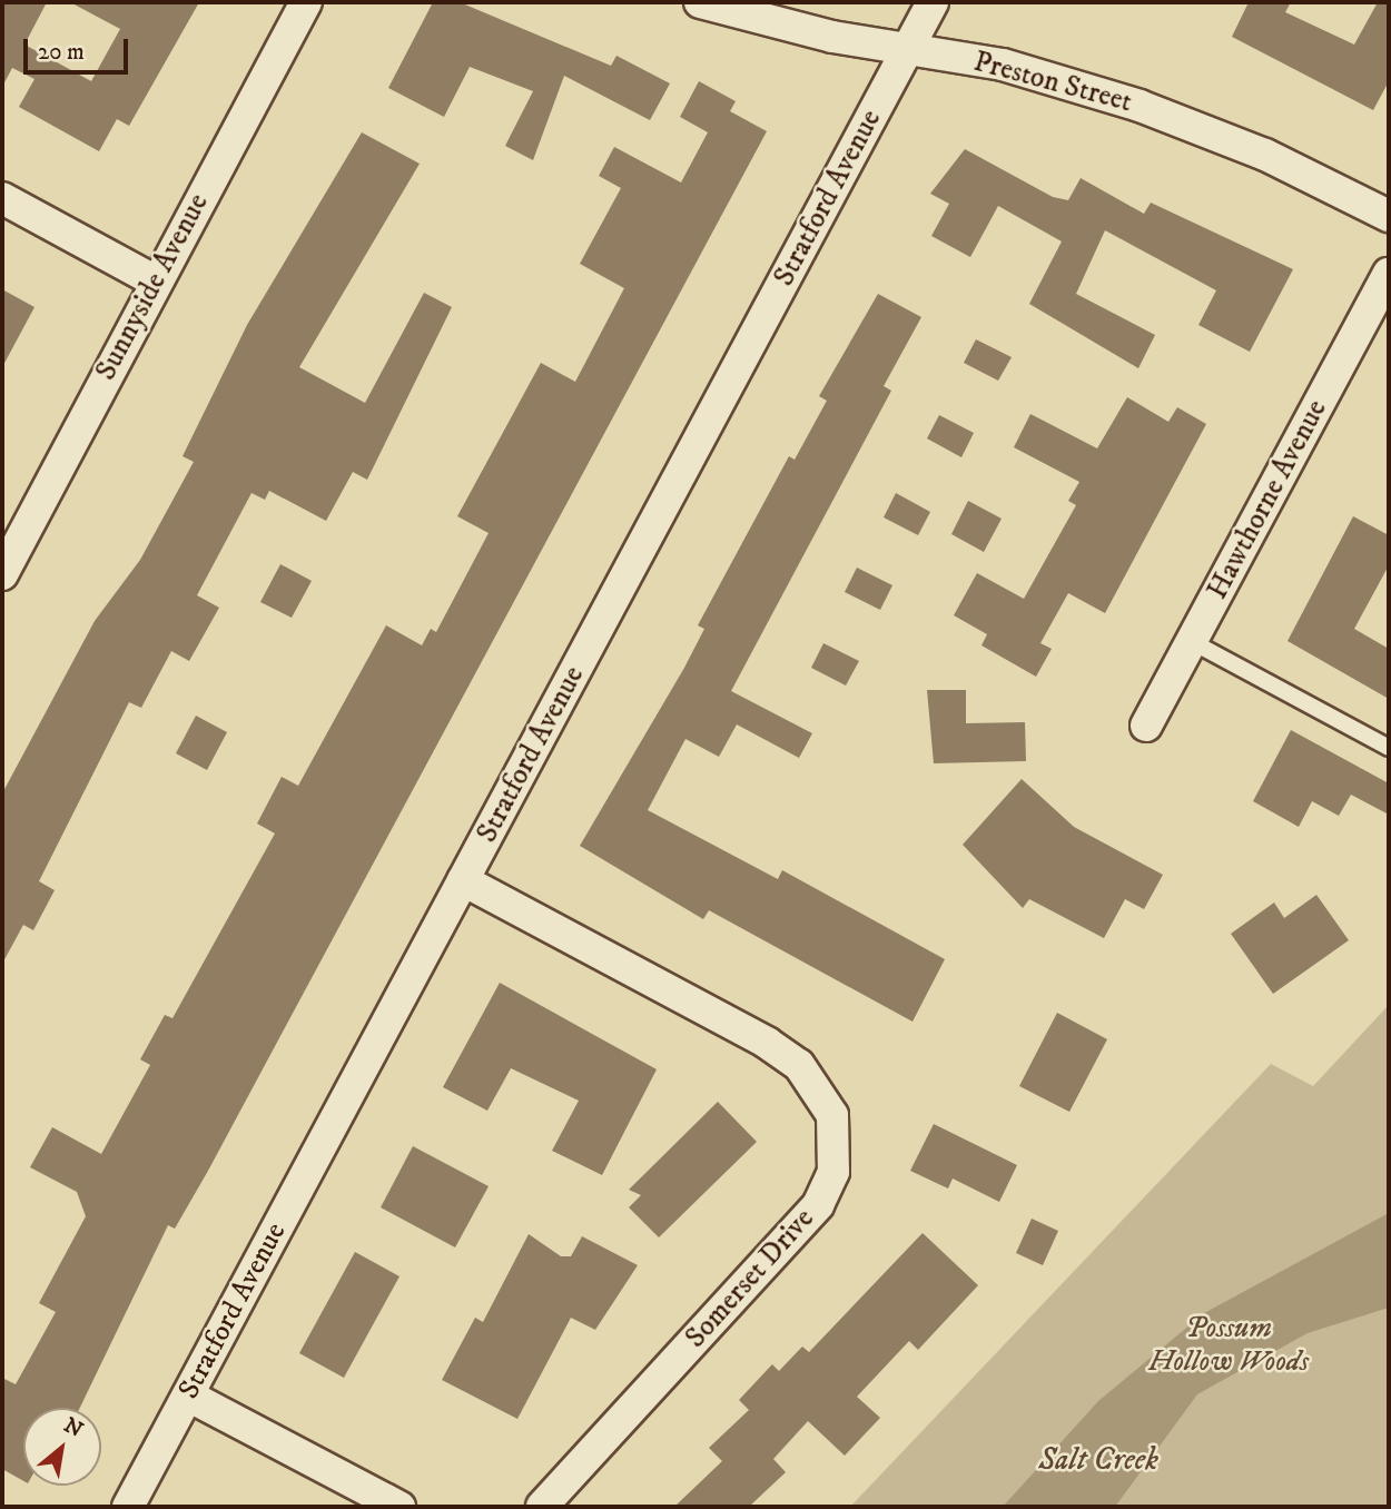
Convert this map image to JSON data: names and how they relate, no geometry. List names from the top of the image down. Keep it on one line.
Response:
{"streets":{"street":["Preston Street","Stratford Avenue","Sunnyside Avenue","Hawthorne Avenue","Somerset Drive"]},"crossings":[["Preston Street","Stratford Avenue"],["Stratford Avenue","Somerset Drive"]],"water":["Salt Creek"],"parks":["Possum Hollow Woods"],"scale_bar":"20 m","north":"top right"}
